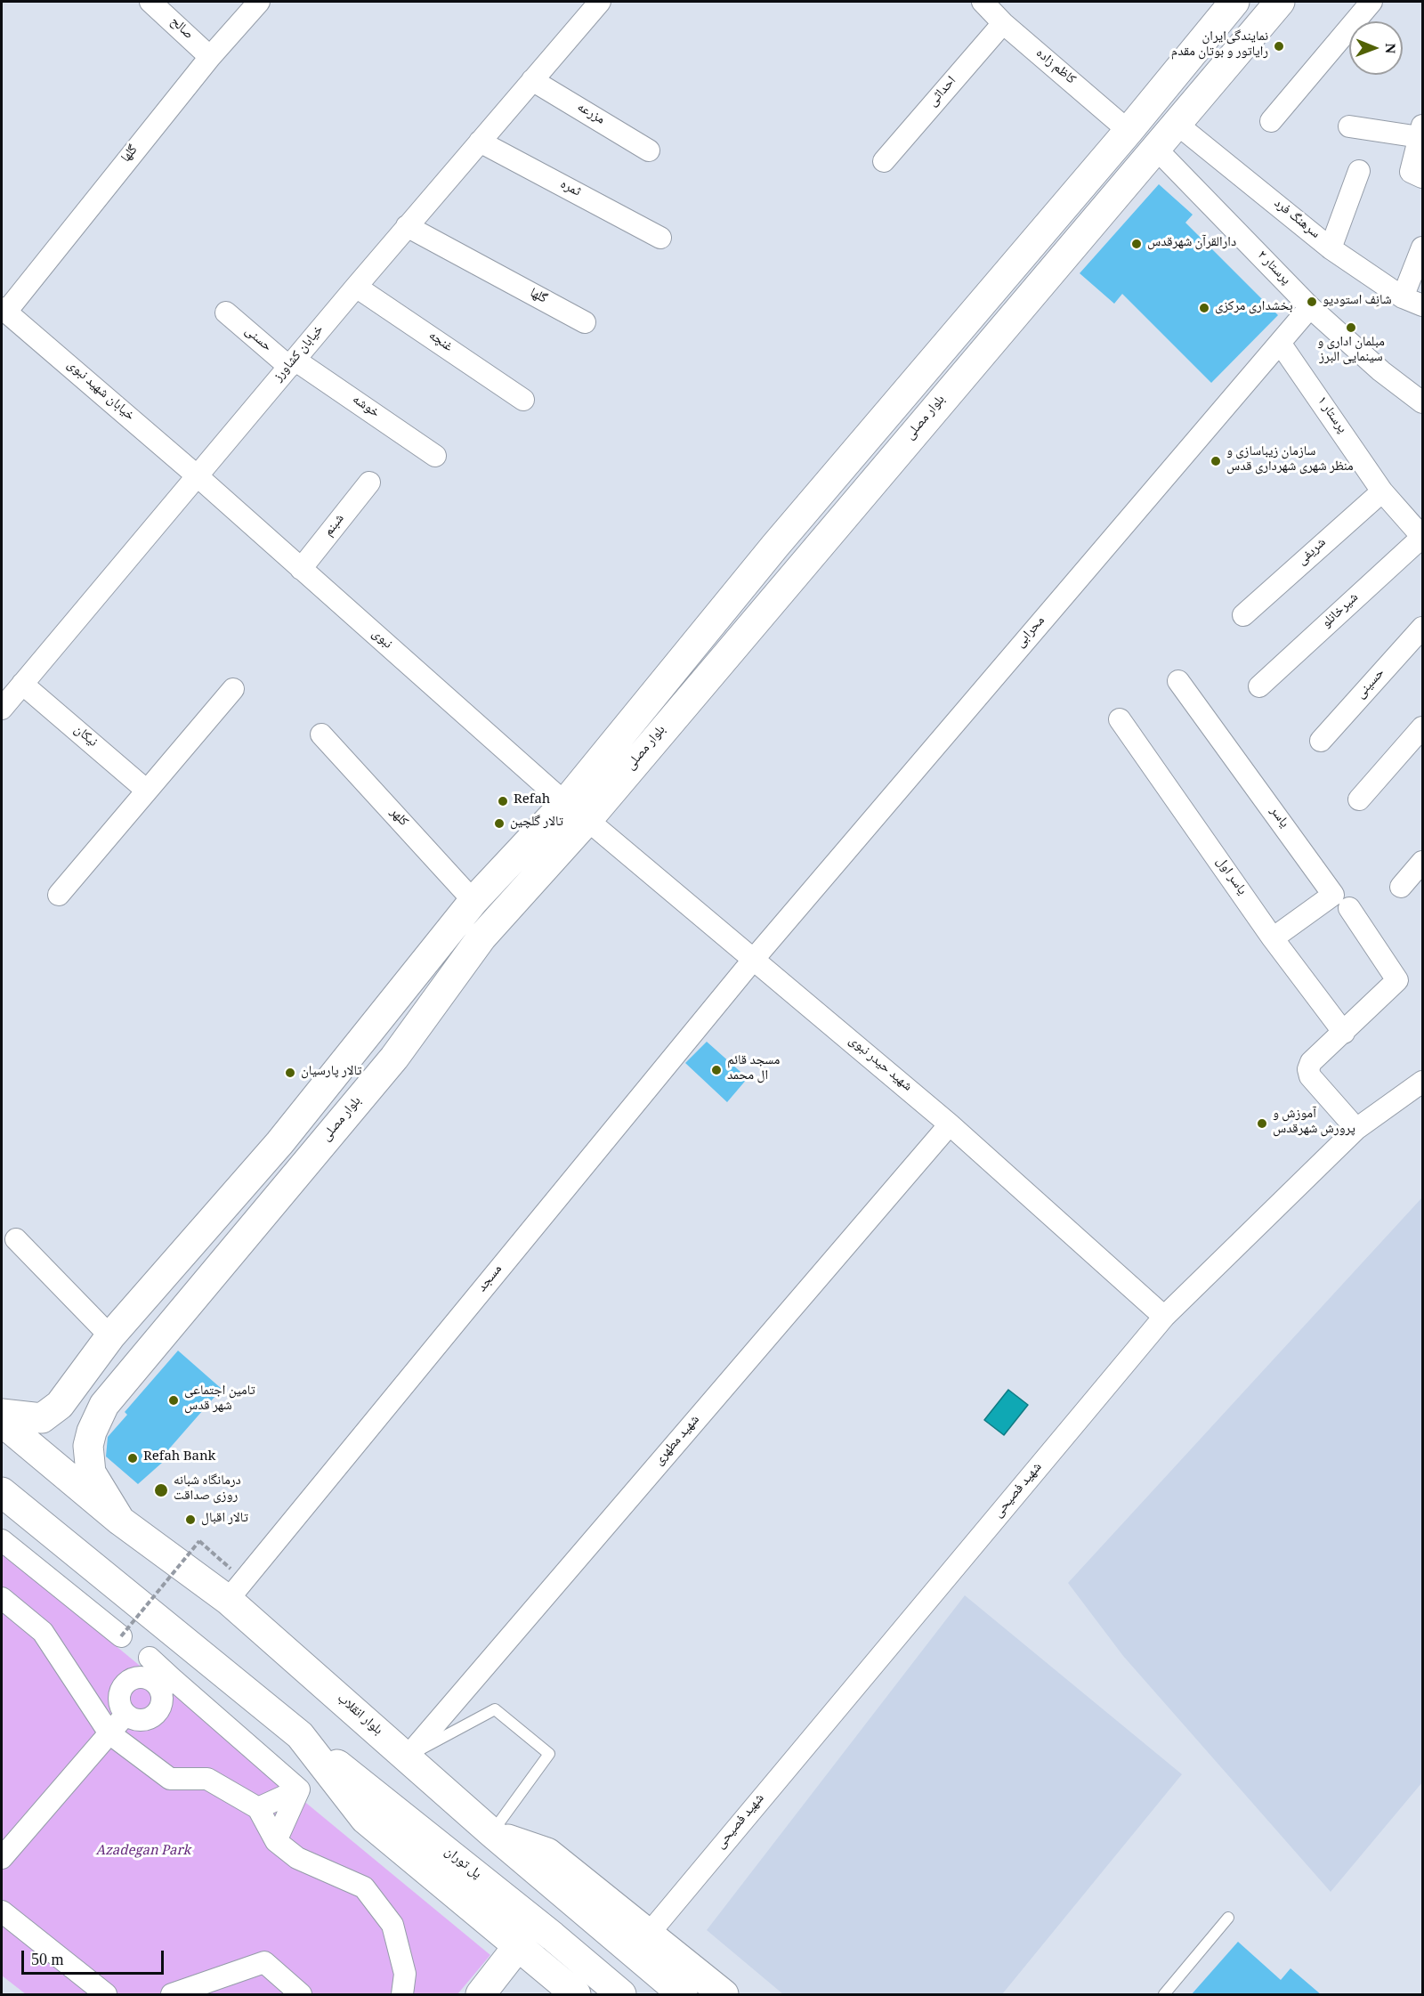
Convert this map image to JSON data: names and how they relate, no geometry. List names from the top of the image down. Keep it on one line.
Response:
{"streets":{"main road":["بلوار مصلی","بلوار انقلاب","پل توران"],"street":["صالح","کاظم زاده","احداثی","مزرعه","گلها","ثمره","سرهنگ فرد","پرستار ۲","حسنی","غنچه","خیابان کشاورز","خیابان شهید نبوی","خوشه","پرستار ۱","شبنم","شریفی","شیرخانلو","محرابی","نبوی","حسینی","نیکان","کلهر","یاسر","یاسر اول","شهید حیدر نبوی","مسجد","شهید مطهری","شهید فصیحی"]},"crossings":[["صالح","گلها"],["کاظم زاده","احداثی"],["کاظم زاده","بلوار مصلی"],["مزرعه","خیابان کشاورز"],["گلها","خیابان کشاورز"],["گلها","خیابان شهید نبوی"],["ثمره","خیابان کشاورز"],["سرهنگ فرد","بلوار مصلی"],["پرستار ۲","بلوار مصلی"],["پرستار ۲","محرابی"],["حسنی","خیابان کشاورز"],["حسنی","خوشه"],["غنچه","خیابان کشاورز"],["خیابان کشاورز","خیابان شهید نبوی"],["خیابان کشاورز","خوشه"],["خیابان کشاورز","نبوی"],["خیابان کشاورز","نیکان"],["خیابان شهید نبوی","نبوی"],["پرستار ۱","شریفی"],["پرستار ۱","شیرخانلو"],["پرستار ۱","محرابی"],["بلوار مصلی","نبوی"],["بلوار مصلی","کلهر"],["بلوار مصلی","شهید حیدر نبوی"],["بلوار مصلی","بلوار انقلاب"],["شبنم","نبوی"],["محرابی","شهید حیدر نبوی"],["محرابی","مسجد"],["نبوی","شهید حیدر نبوی"],["یاسر","یاسر اول"],["شهید حیدر نبوی","مسجد"],["شهید حیدر نبوی","شهید مطهری"],["شهید حیدر نبوی","شهید فصیحی"],["مسجد","بلوار انقلاب"],["شهید مطهری","بلوار انقلاب"],["شهید فصیحی","بلوار انقلاب"]],"parks":["Azadegan Park"],"places":["نمایندگی‌ایران رایاتور و بوتان مقدم","دارالقرآن شهرقدس","شانِف استودیو","بخشداری مرکزی","مبلمان اداری و سینمایی البرز","سازمان زیباسازی و منظر شهری شهرداری قدس","Refah","تالار گلچین","مسجد قائم ال محمد","تالار پارسیان","آموزش و پرورش شهرقدس","تامین اجتماعی شهر قدس","Refah Bank","درمانگاه شبانه روزی صداقت","تالار اقبال"],"scale_bar":"50 m","north":"right"}
